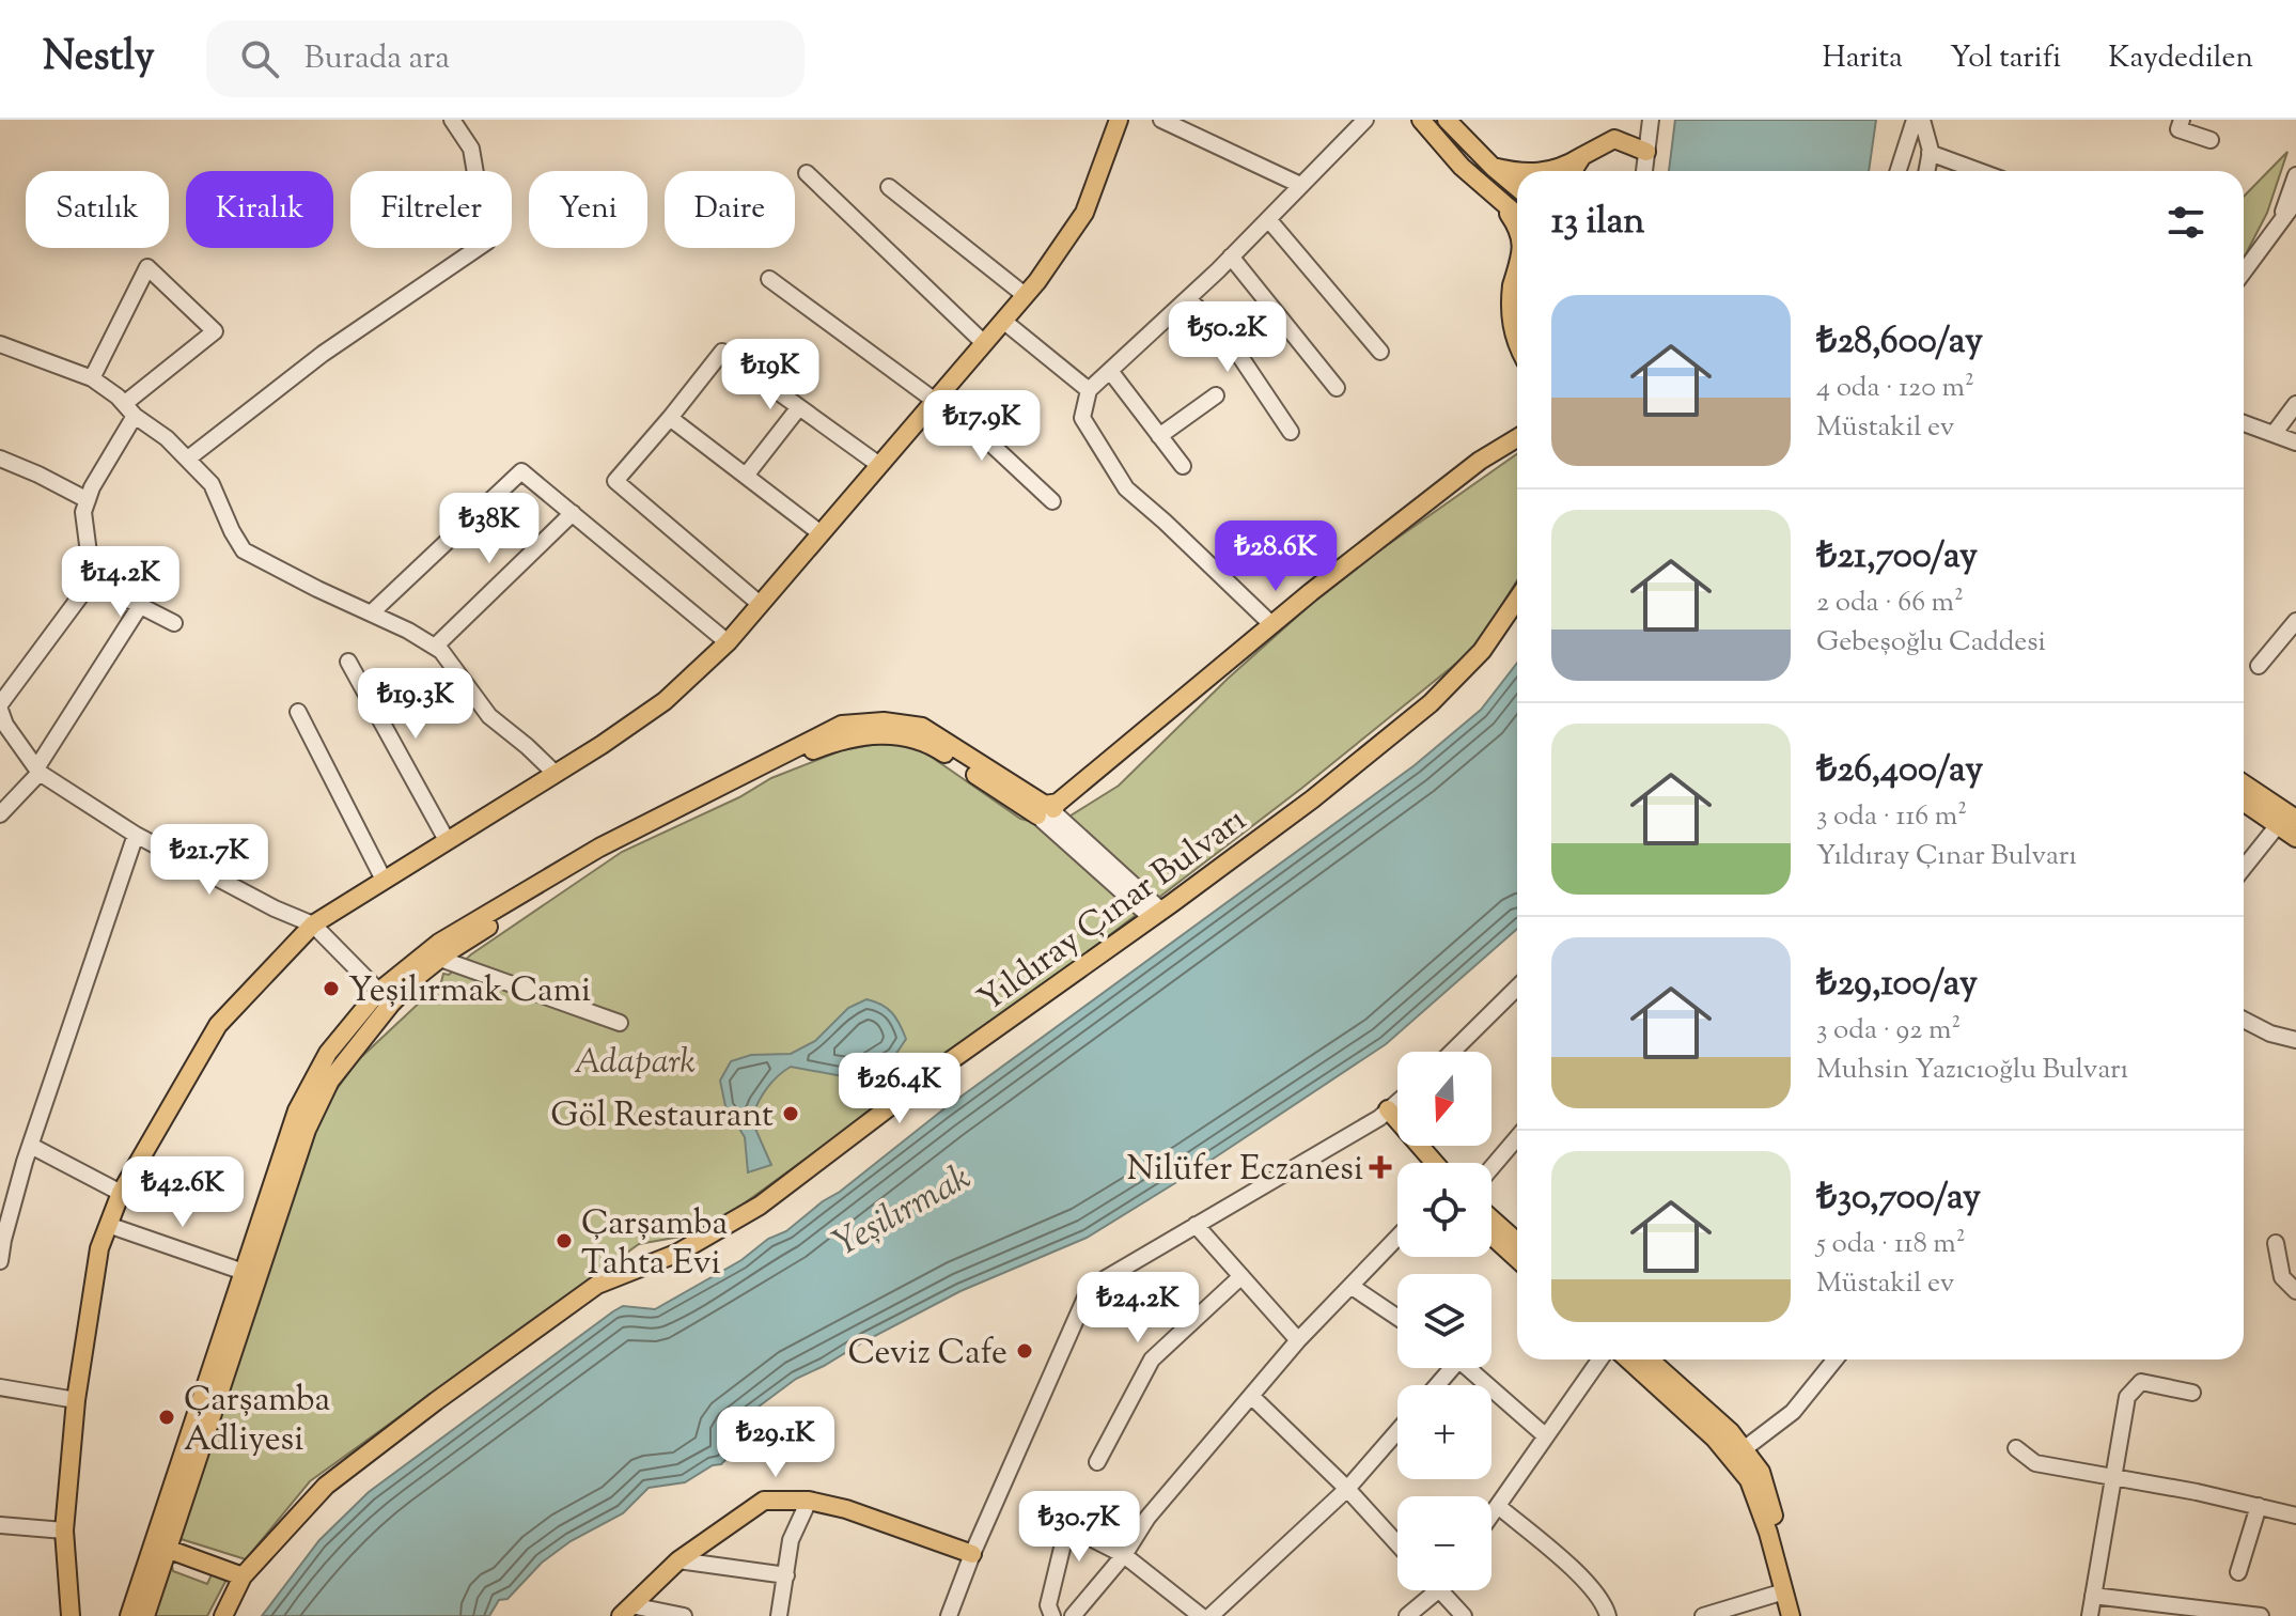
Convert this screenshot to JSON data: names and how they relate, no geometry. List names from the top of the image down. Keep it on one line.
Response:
{"streets":{"main road":["Yıldıray Çınar Bulvarı"]},"water":["Yeşilırmak"],"parks":["Adapark"],"places":{"other":["Yeşilırmak Cami","Göl Restaurant","Çarşamba Tahta Evi","Ceviz Cafe","Çarşamba Adliyesi"],"health":["Nilüfer Eczanesi"]},"north":"bottom","page":{"header":"Nestly","search":"Burada ara","nav":["Harita","Yol tarifi","Kaydedilen"],"chip":["Satılık","Kiralık","Filtreler","Yeni","Daire"],"heading":"13 ilan","list":[{"name":"₺28,600/ay","note":"4 oda · 120 m² · Müstakil ev"},{"name":"₺21,700/ay","note":"2 oda · 66 m² · Gebeşoğlu Caddesi"},{"name":"₺26,400/ay","note":"3 oda · 116 m² · Yıldıray Çınar Bulvarı"},{"name":"₺29,100/ay","note":"3 oda · 92 m² · Muhsin Yazıcıoğlu Bulvarı"},{"name":"₺30,700/ay","note":"5 oda · 118 m² · Müstakil ev"}],"price":["₺50.2K","₺19K","₺17.9K","₺38K","₺28.6K","₺14.2K","₺19.3K","₺21.7K","₺26.4K","₺42.6K","₺24.2K","₺29.1K","₺30.7K"],"map_buttons":["+","−"]}}
